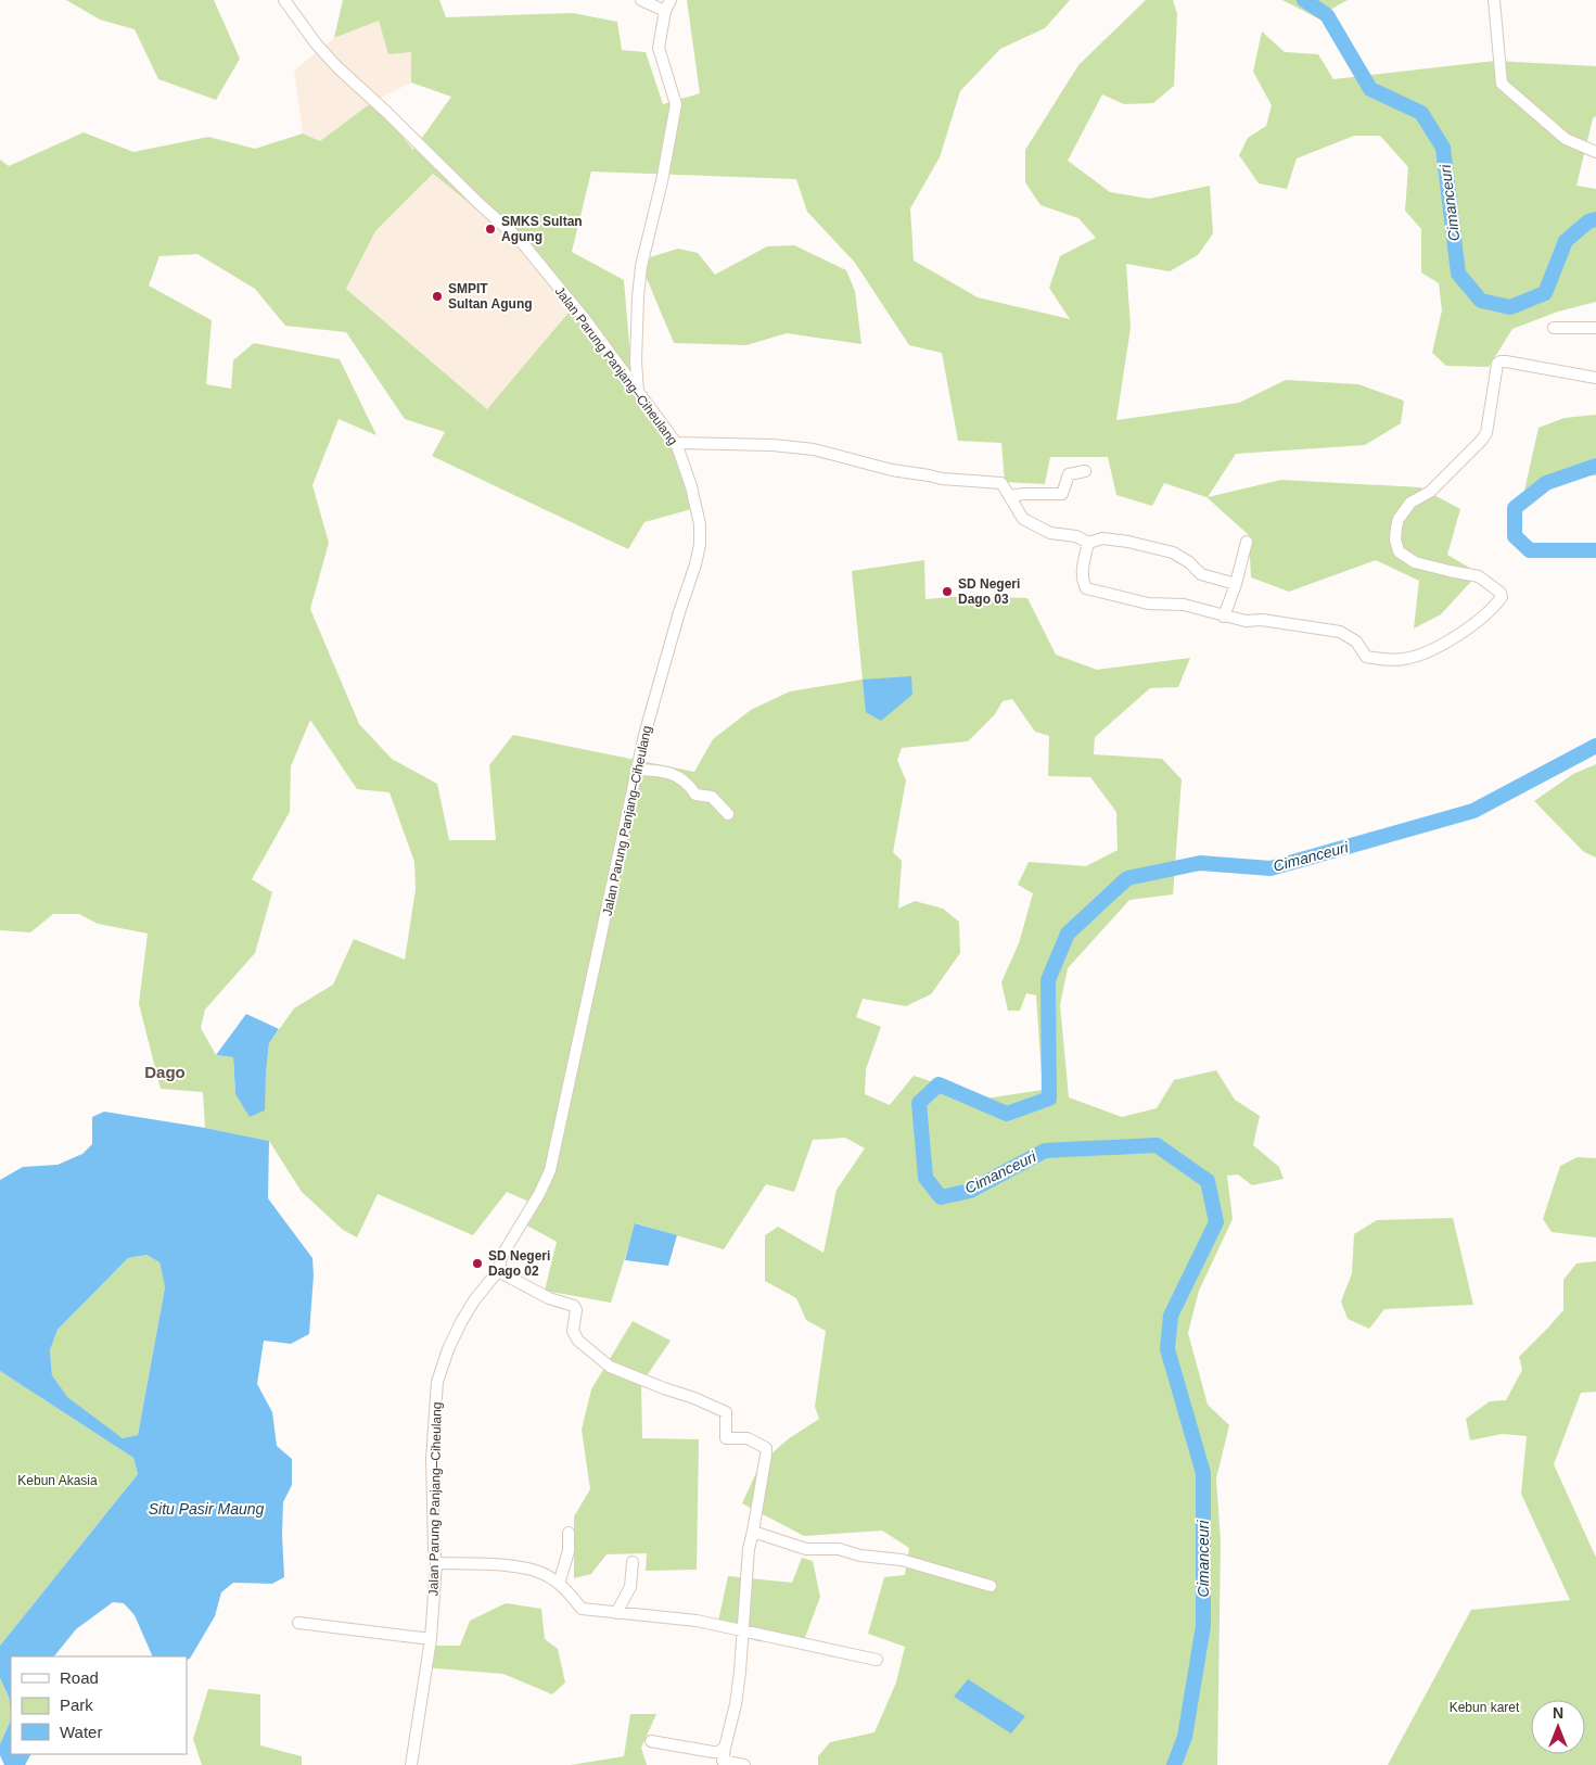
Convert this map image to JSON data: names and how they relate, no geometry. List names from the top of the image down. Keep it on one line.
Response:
{"streets":{"street":["Jalan Parung Panjang–Ciheulang"]},"districts":["Dago"],"water":["Cimanceuri","Situ Pasir Maung"],"parks":["Kebun Akasia","Kebun karet"],"places":["SMKS Sultan Agung","SMPIT Sultan Agung","SD Negeri Dago 03","SD Negeri Dago 02"],"legend":["Road","Park","Water"],"north":"top"}
